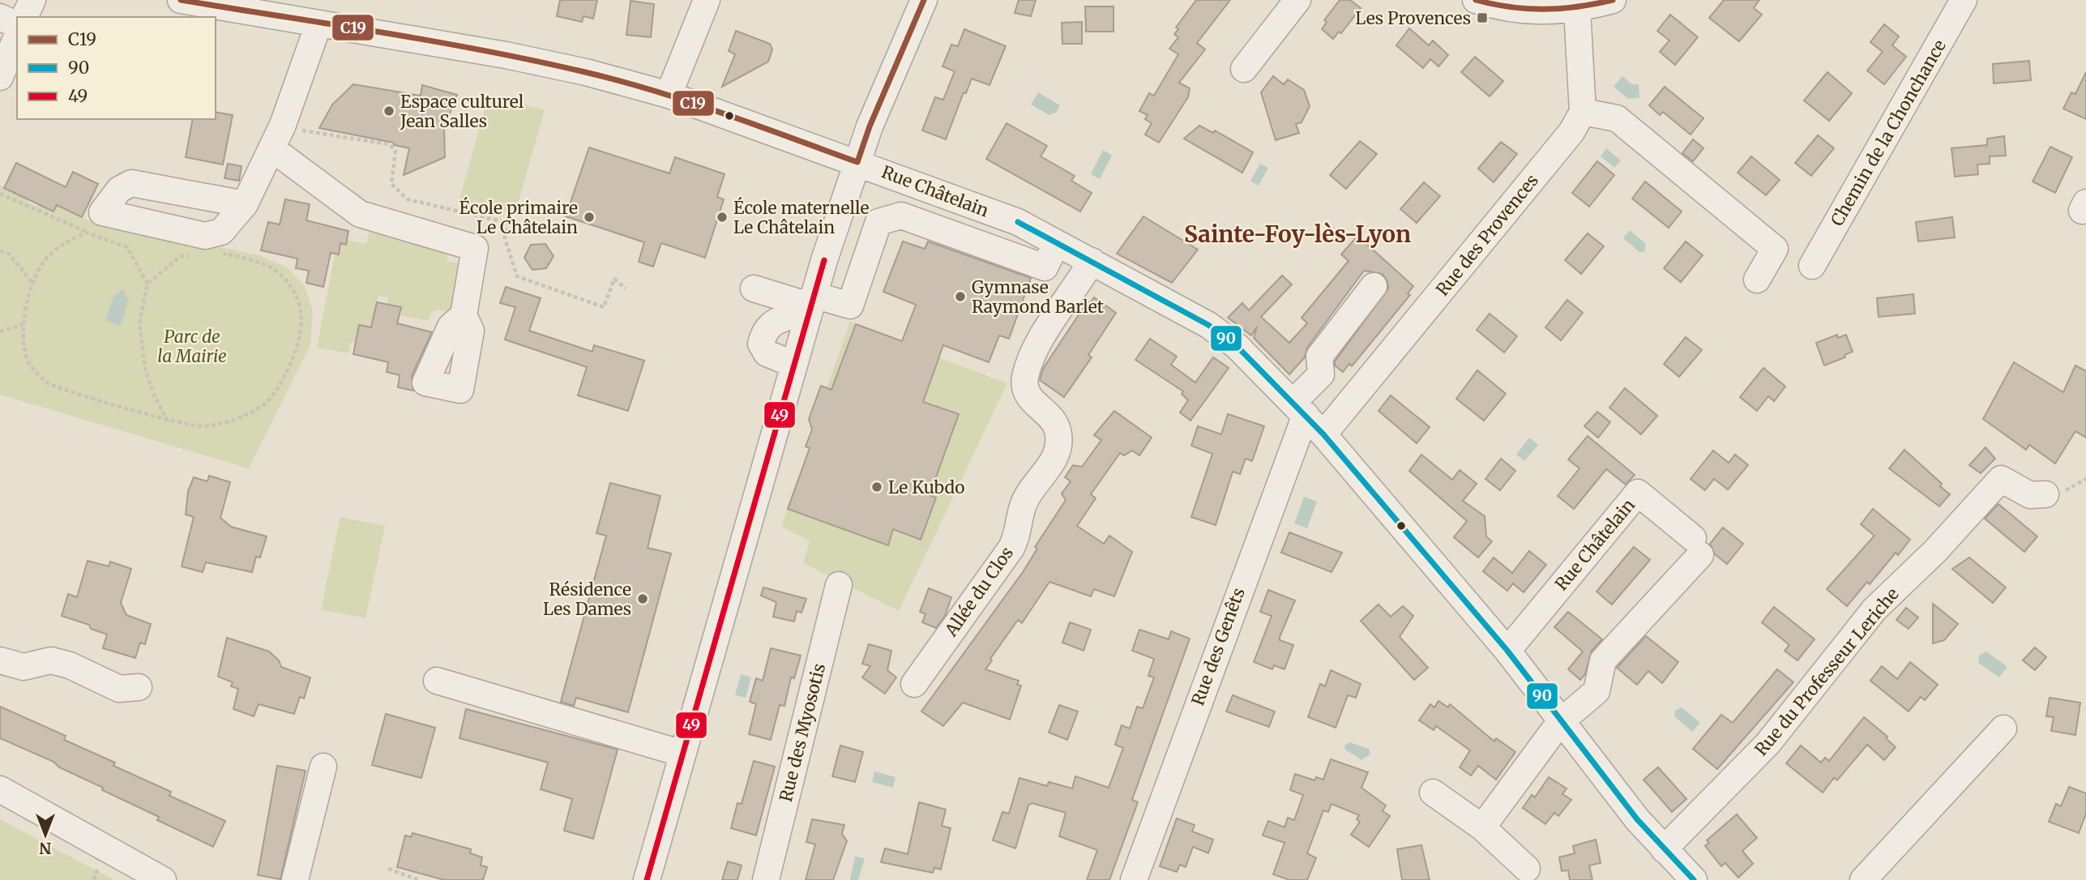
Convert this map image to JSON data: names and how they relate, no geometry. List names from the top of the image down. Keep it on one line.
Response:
{"streets":{"street":["Chemin de la Chonchance","Rue Châtelain","Rue des Provences","Allée du Clos","Rue des Genêts","Rue du Professeur Leriche","Rue des Myosotis"]},"crossings":[["Rue Châtelain","Rue des Provences"],["Rue Châtelain","Allée du Clos"],["Rue Châtelain","Rue des Genêts"],["Rue Châtelain","Rue du Professeur Leriche"]],"districts":["Sainte-Foy-lès-Lyon"],"parks":["Parc de la Mairie"],"places":{"transit":["Les Provences"],"other":["Espace culturel Jean Salles","École primaire Le Châtelain","École maternelle Le Châtelain","Gymnase Raymond Barlet","Le Kubdo","Résidence Les Dames"]},"lines":["transit line C19","transit line 90","transit line 49"],"legend":["C19","90","49"],"north":"bottom"}
